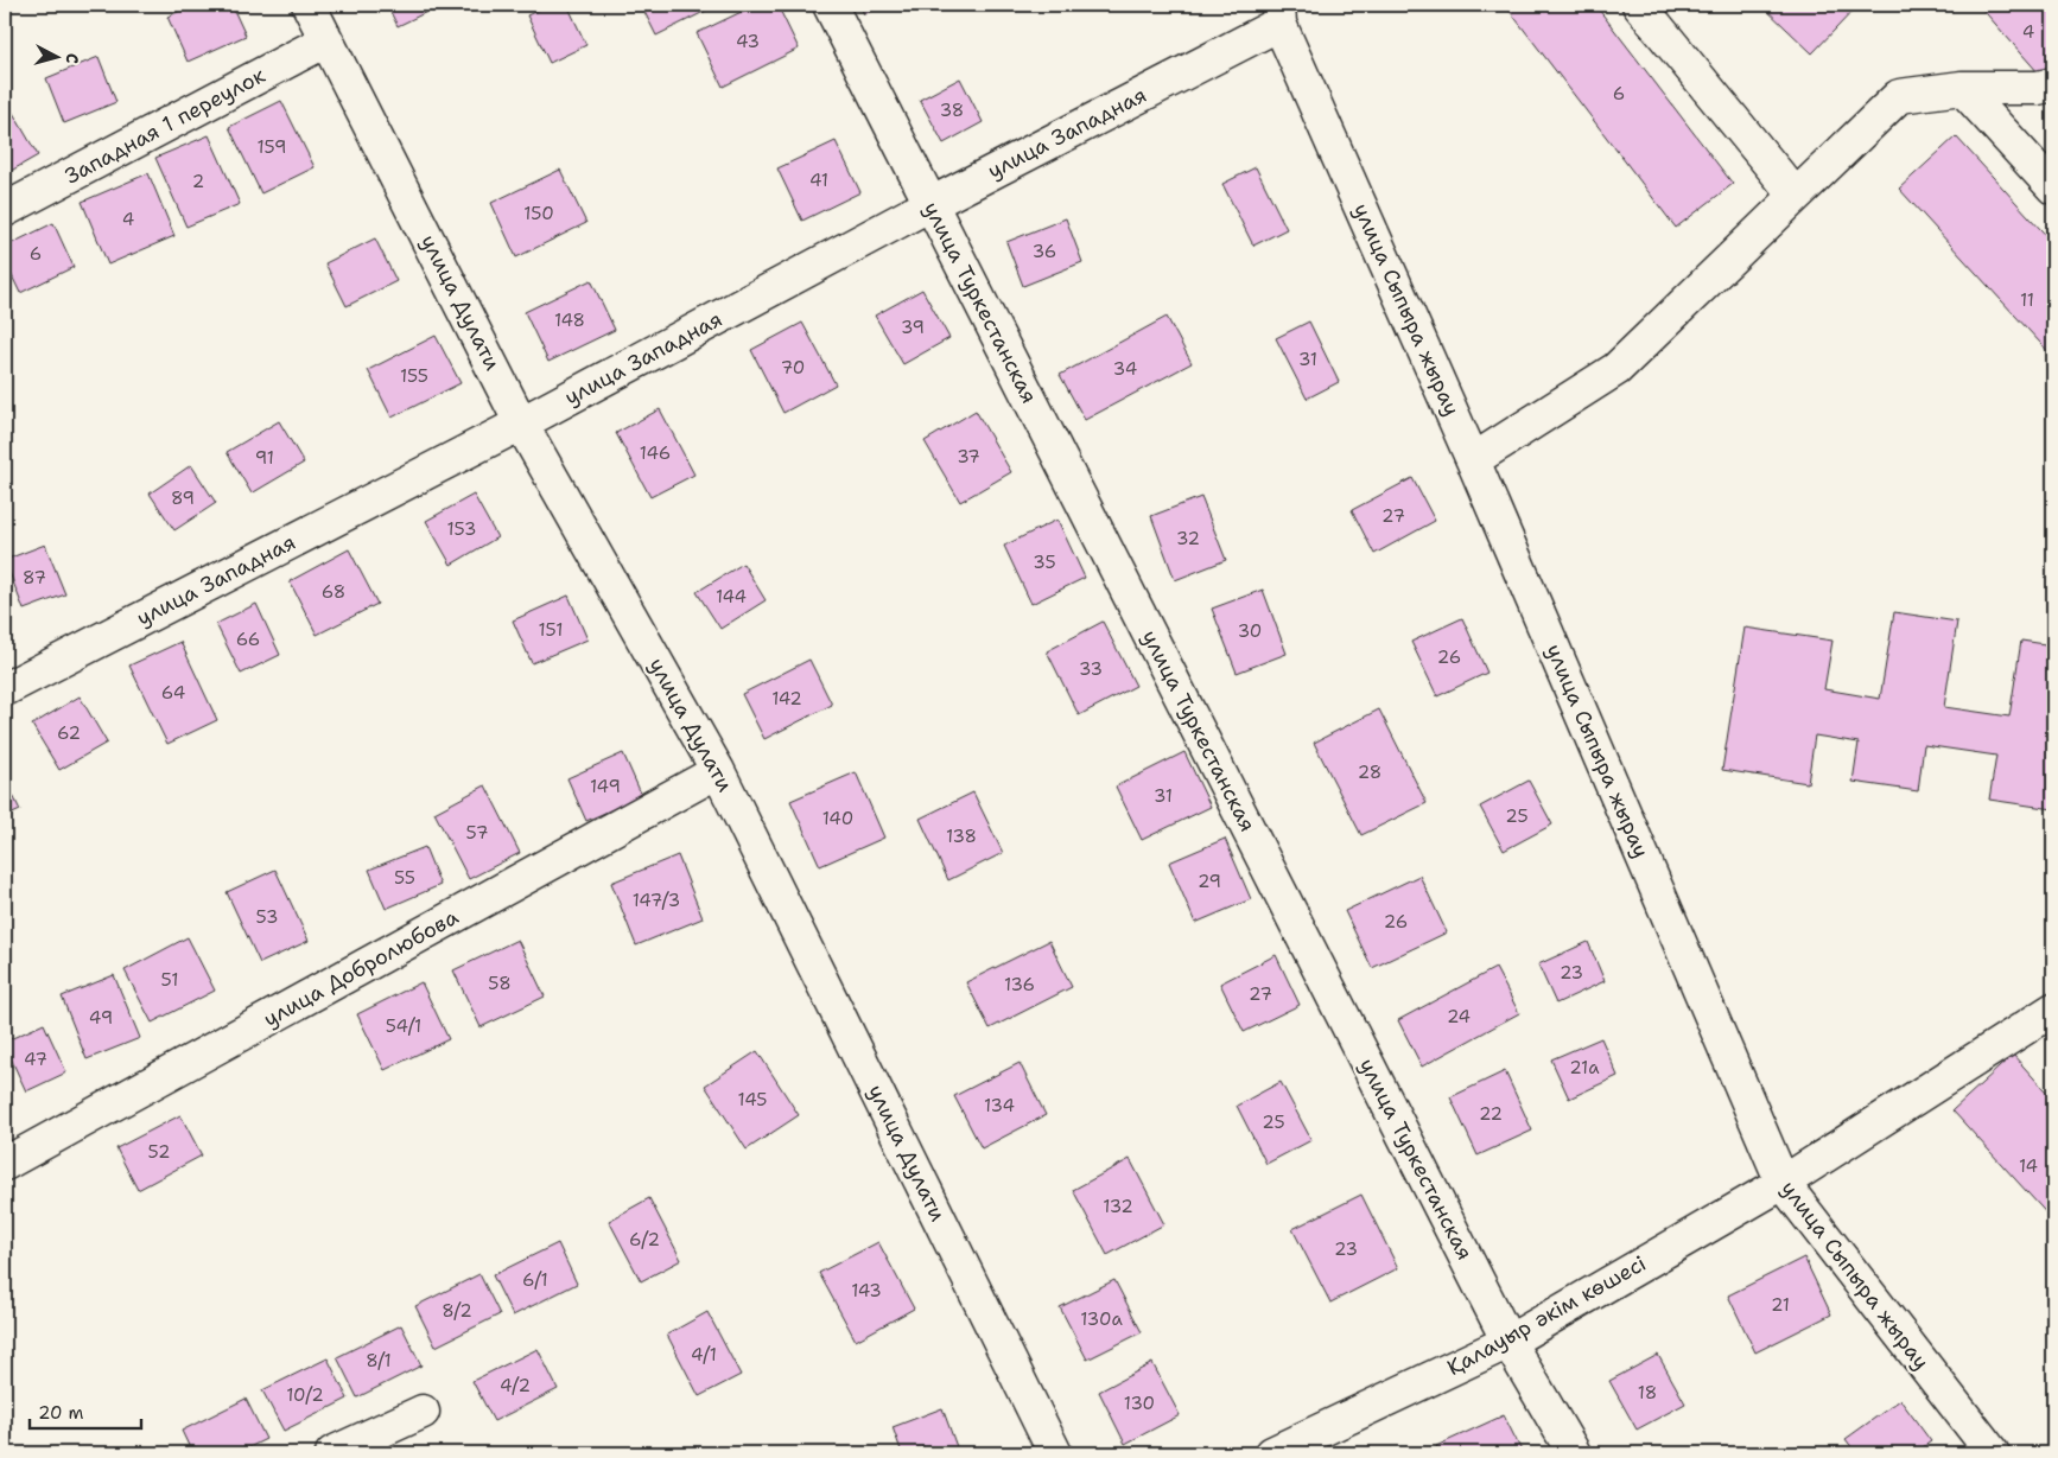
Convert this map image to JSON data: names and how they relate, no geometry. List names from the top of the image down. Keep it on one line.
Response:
{"streets":{"street":["Западная 1 переулок","улица Западная","улица Дулати","улица Туркестанская","улица Сыпыра жырау","улица Добролюбова","Қалауыр әкім көшесі"]},"crossings":[["Западная 1 переулок","улица Дулати"],["улица Западная","улица Дулати"],["улица Западная","улица Туркестанская"],["улица Западная","улица Сыпыра жырау"],["улица Дулати","улица Добролюбова"],["улица Туркестанская","Қалауыр әкім көшесі"],["улица Сыпыра жырау","Қалауыр әкім көшесі"]],"house_numbers":["4","43","6","38","159","41","2","150","4","36","6","11","148","39","31","70","34","155","146","37","91","89","27","153","32","35","87","68","144","151","30","66","26","33","64","142","62","28","149","31","25","140","57","138","55","29","147/3","53","26","23","51","58","136","27","24","49","54/1","47","21а","145","134","22","25","52","14","132","6/2","23","6/1","143","21","8/2","130а","4/1","8/1","4/2","18","10/2","130"],"scale_bar":"20 m","north":"right"}
